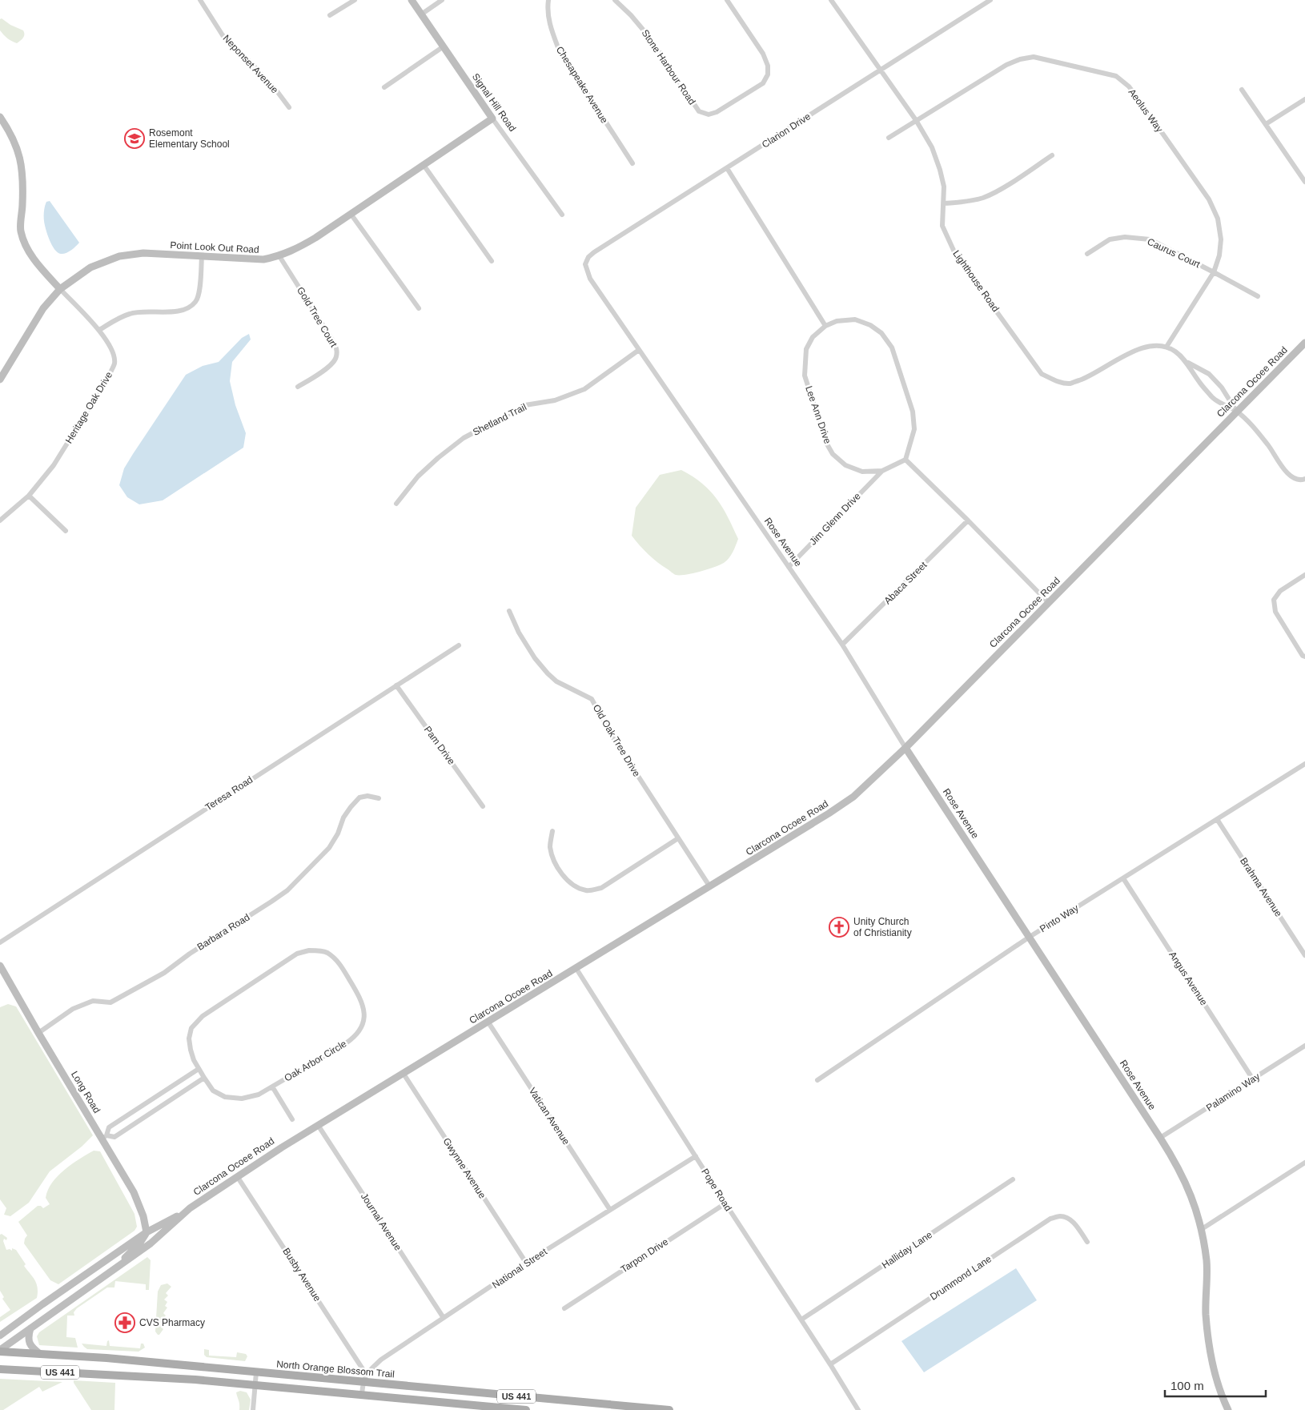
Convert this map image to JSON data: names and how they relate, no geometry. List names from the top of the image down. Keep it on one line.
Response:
{"streets":{"main road":["North Orange Blossom Trail","US 441"],"street":["Neponset Avenue","Stone Harbour Road","Chesapeake Avenue","Signal Hill Road","Aeolus Way","Clarion Drive","Point Look Out Road","Caurus Court","Lighthouse Road","Gold Tree Court","Clarcona Ocoee Road","Heritage Oak Drive","Lee Ann Drive","Shetland Trail","Jim Glenn Drive","Rose Avenue","Abaca Street","Old Oak Tree Drive","Pam Drive","Teresa Road","Brahma Avenue","Pinto Way","Barbara Road","Angus Avenue","Oak Arbor Circle","Long Road","Palamino Way","Vatican Avenue","Gwynne Avenue","Pope Road","Journal Avenue","Halliday Lane","Tarpon Drive","National Street","Busby Avenue","Drummond Lane"]},"crossings":[["Signal Hill Road","Point Look Out Road"],["Aeolus Way","Caurus Court"],["Aeolus Way","Lighthouse Road"],["Clarion Drive","Lighthouse Road"],["Clarion Drive","Rose Avenue"],["Point Look Out Road","Gold Tree Court"],["Point Look Out Road","Heritage Oak Drive"],["Clarcona Ocoee Road","Rose Avenue"],["Clarcona Ocoee Road","Old Oak Tree Drive"],["Clarcona Ocoee Road","Long Road"],["Clarcona Ocoee Road","Vatican Avenue"],["Clarcona Ocoee Road","Gwynne Avenue"],["Clarcona Ocoee Road","Pope Road"],["Clarcona Ocoee Road","Journal Avenue"],["Clarcona Ocoee Road","Busby Avenue"],["Clarcona Ocoee Road","North Orange Blossom Trail"],["Lee Ann Drive","Jim Glenn Drive"],["Shetland Trail","Rose Avenue"],["Jim Glenn Drive","Rose Avenue"],["Rose Avenue","Abaca Street"],["Rose Avenue","Pinto Way"],["Rose Avenue","Palamino Way"],["Pam Drive","Teresa Road"],["Brahma Avenue","Pinto Way"],["Pinto Way","Angus Avenue"],["Barbara Road","Long Road"],["Angus Avenue","Palamino Way"],["Vatican Avenue","National Street"],["Gwynne Avenue","National Street"],["Pope Road","Halliday Lane"],["Pope Road","Tarpon Drive"],["Pope Road","National Street"],["Pope Road","Drummond Lane"],["Journal Avenue","National Street"],["National Street","Busby Avenue"],["National Street","North Orange Blossom Trail"],["National Street","US 441"]],"places":{"school or university":["Rosemont Elementary School"],"church":["Unity Church of Christianity"],"pharmacy":["CVS Pharmacy"]},"scale_bar":"100 m"}
